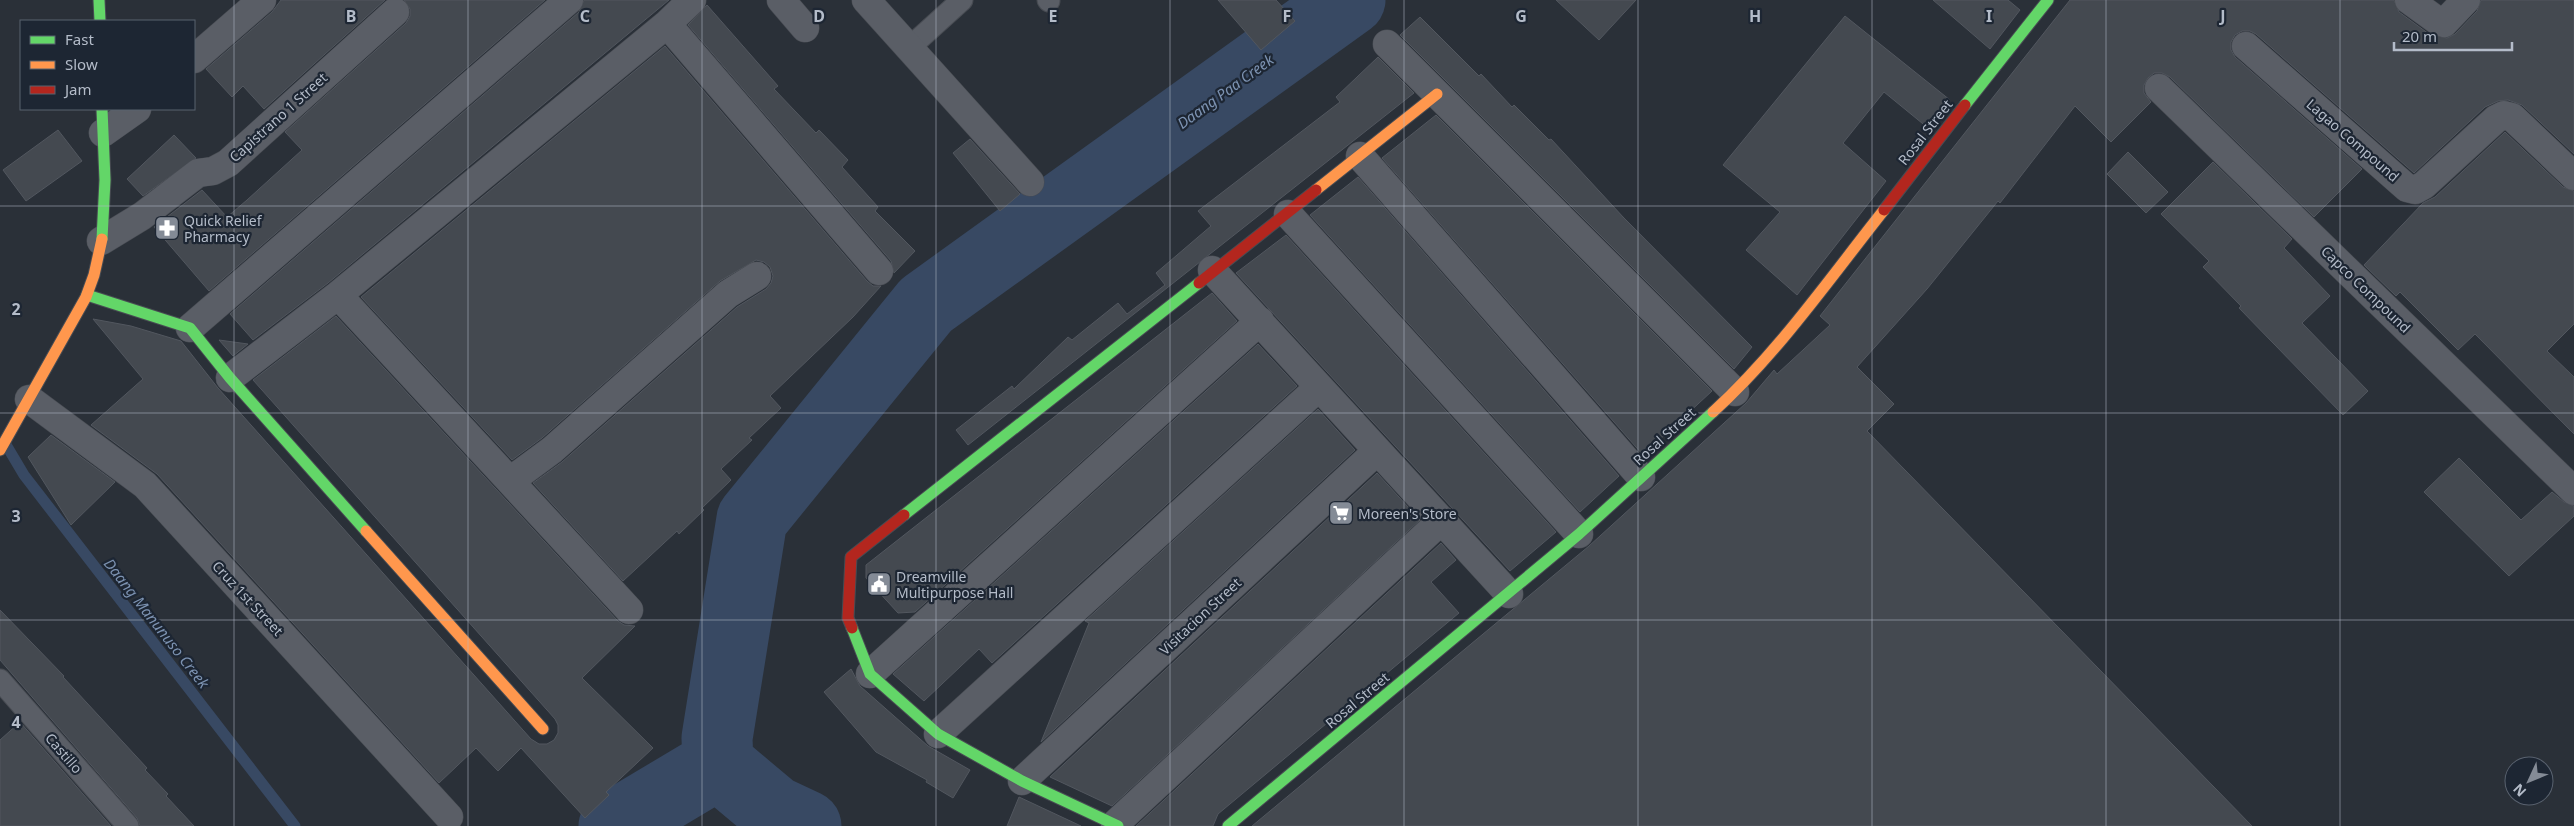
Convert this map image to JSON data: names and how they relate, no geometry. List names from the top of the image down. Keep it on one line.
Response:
{"streets":{"street":["Capistrano 1 Street","Rosal Street","Lagao Compound","Capco Compound","Cruz 1st Street","Visitacion Street"],"lane":["Castillo"]},"water":["Daang Paa Creek","Daang Manunuso Creek"],"places":{"pharmacy":["Quick Relief Pharmacy"],"supermarket":["Moreen's Store"],"public building":["Dreamville Multipurpose Hall"]},"legend":["Fast","Slow","Jam"],"scale_bar":"20 m","north":"bottom left","grid":{"columns":["B","C","D","E","F","G","H","I","J"],"rows":["2","3","4"]}}
